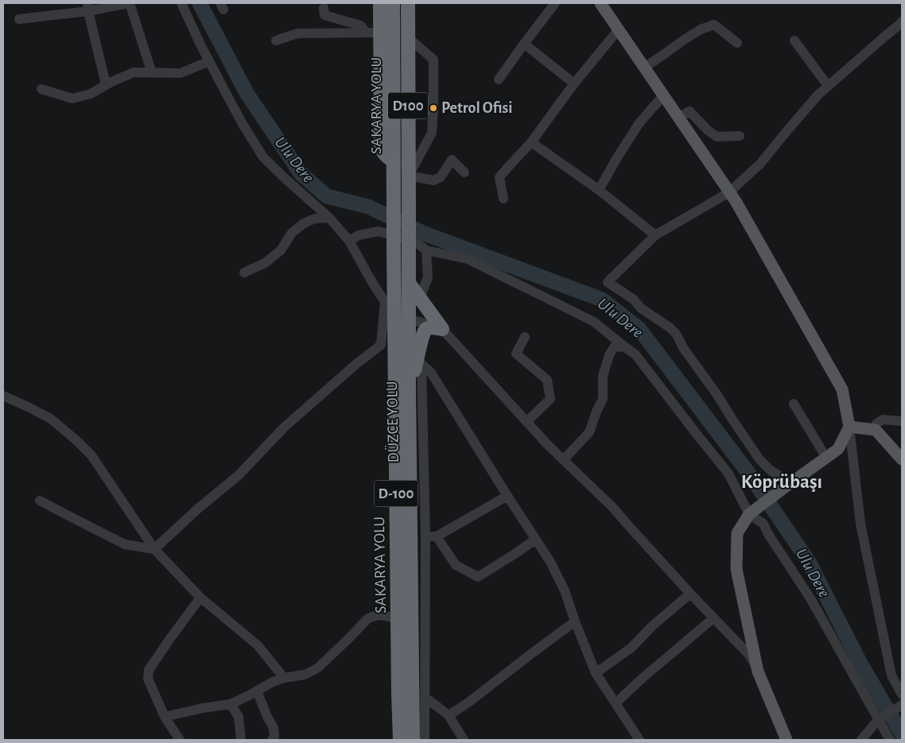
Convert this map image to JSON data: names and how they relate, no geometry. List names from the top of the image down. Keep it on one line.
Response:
{"streets":{"highway":["SAKARYA YOLU","D100","DÜZCE YOLU","D-100"]},"crossings":[["D100","DÜZCE YOLU"]],"districts":["Köprübaşı"],"water":["Ulu Dere"],"places":["Petrol Ofisi"]}
